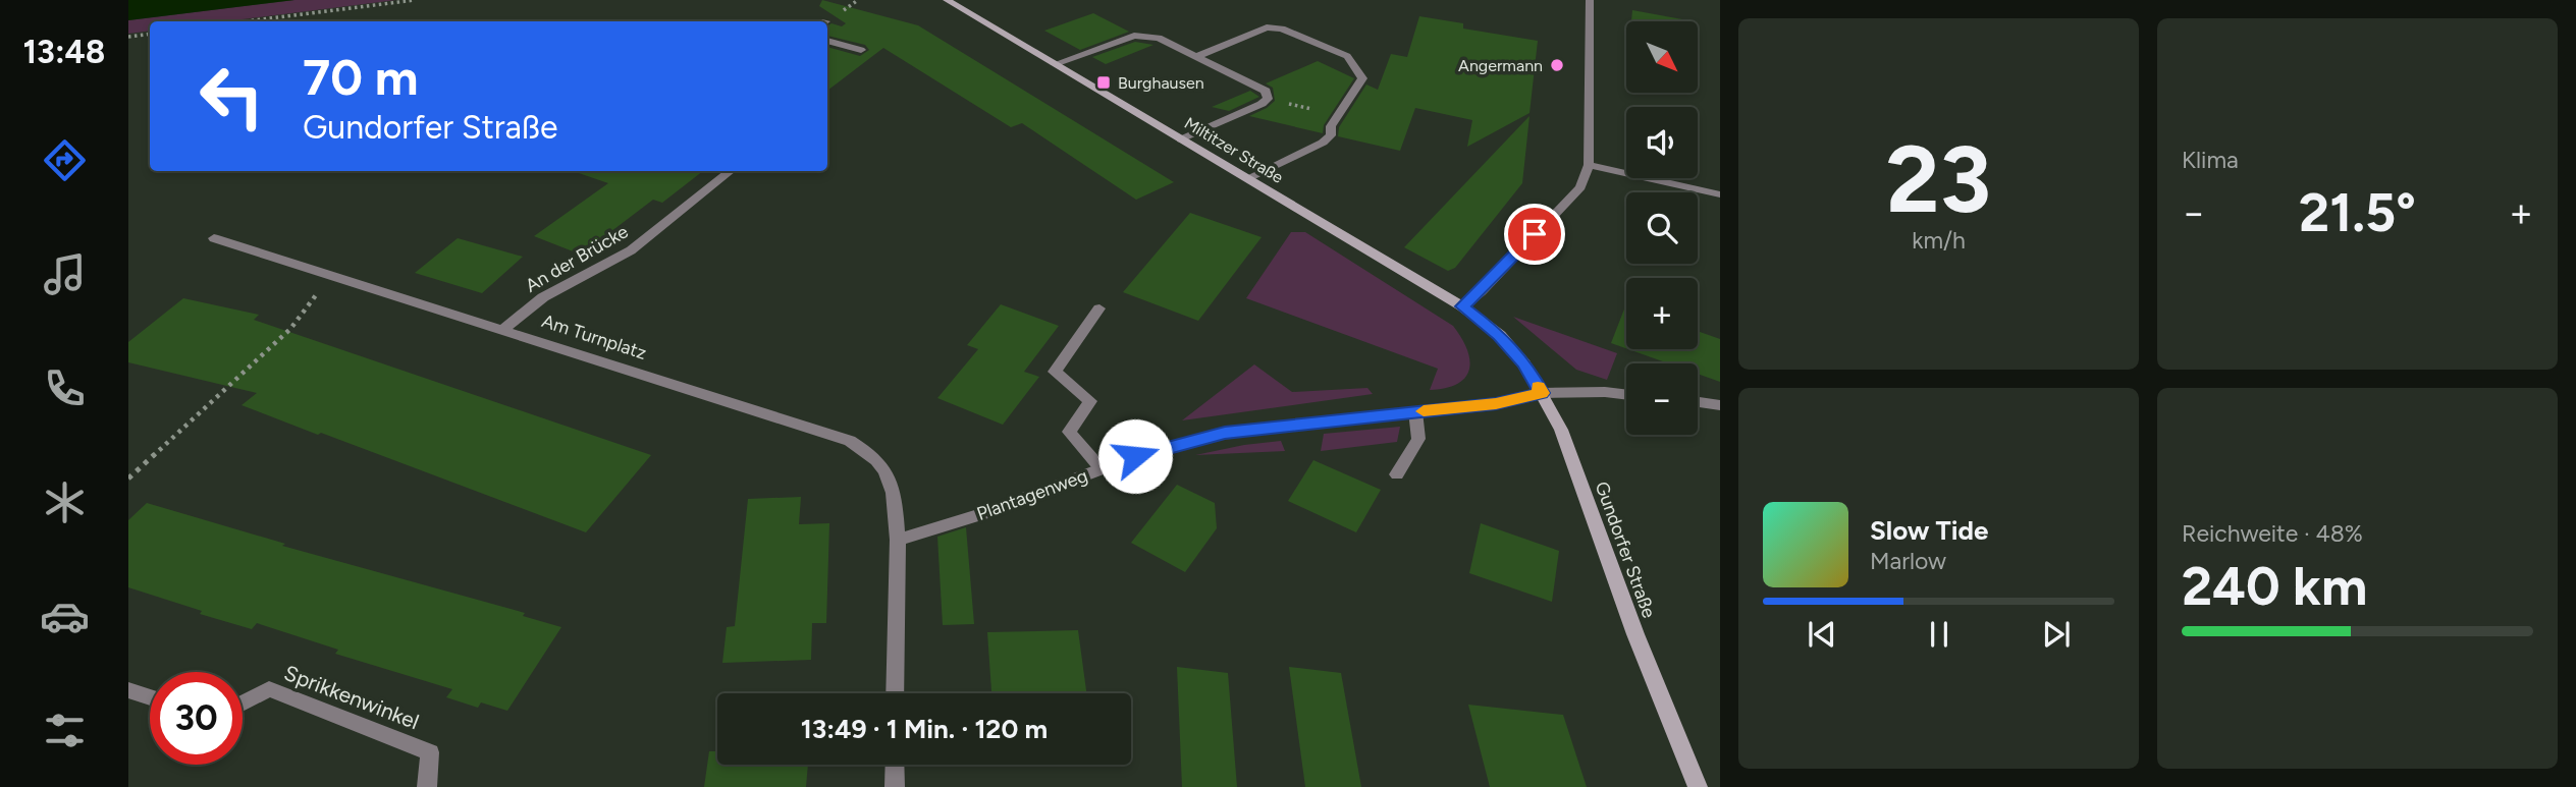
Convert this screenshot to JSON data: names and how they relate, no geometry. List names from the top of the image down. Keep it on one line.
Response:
{"streets":{"street":["Miltitzer Straße","An der Brücke","Am Turnplatz","Plantagenweg","Gundorfer Straße","Sprikkenwinkel"]},"crossings":[["Miltitzer Straße","Gundorfer Straße"],["An der Brücke","Am Turnplatz"],["Am Turnplatz","Plantagenweg"],["Plantagenweg","Gundorfer Straße"]],"places":{"other":["Angermann"],"transit":["Burghausen"]},"north":"bottom right","page":{"tabs":"13:48","tile":[["23","km/h"],"Klima",["Reichweite · 48%","240 km"]],"map_buttons":["+","−"],"turn":["70 m","Gundorfer Straße"],"heat":["−","21.5°","+"],"song":["Slow Tide","Marlow"],"limit":"30","trip":"13:49 · 1 Min. · 120 m"}}
